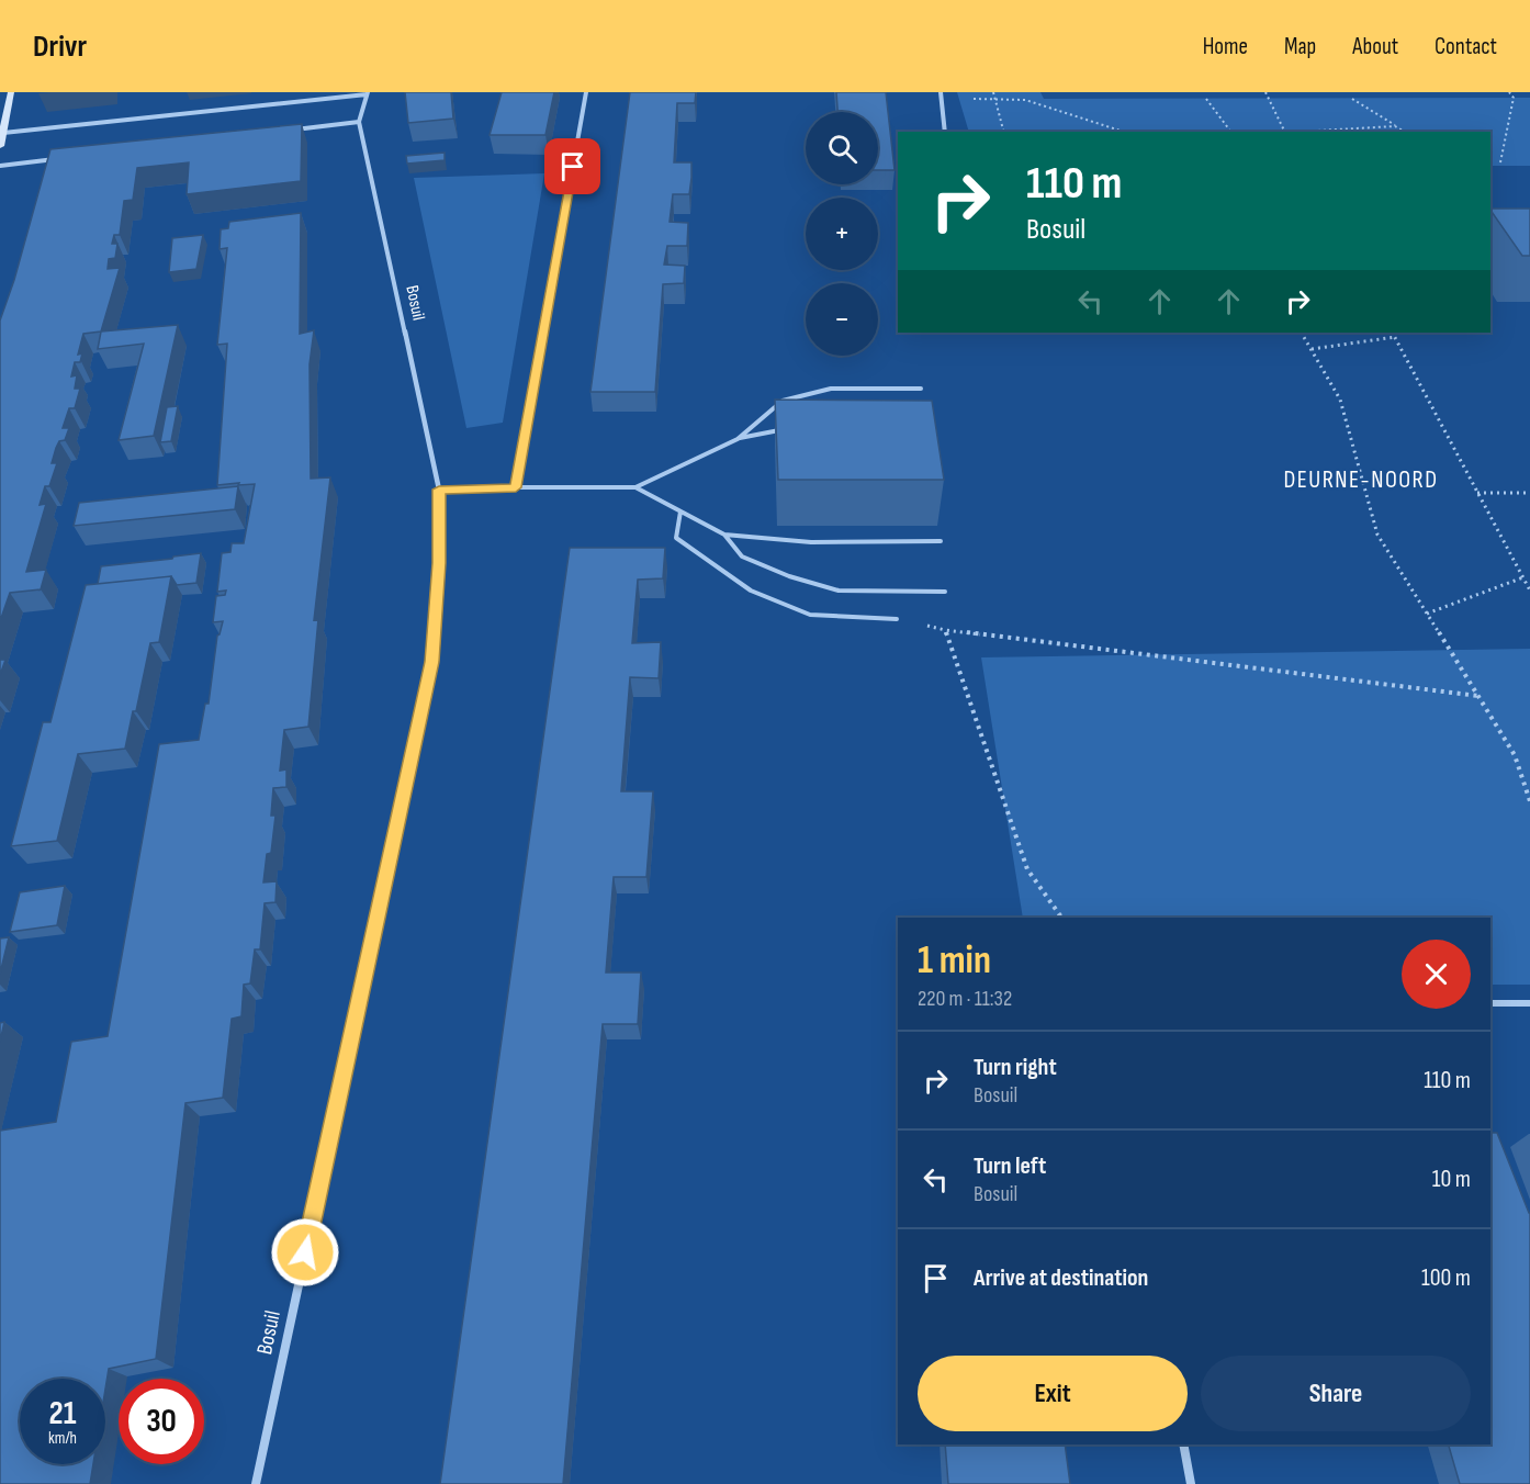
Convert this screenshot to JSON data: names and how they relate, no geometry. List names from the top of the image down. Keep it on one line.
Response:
{"streets":{"street":["Bosuil"]},"districts":["DEURNE-NOORD"],"page":{"header":"Drivr","nav":["Home","Map","About","Contact"],"map_buttons":["+","−"],"turn":["110 m","Bosuil"],"heading":["1 min","220 m · 11:32"],"list":[{"name":"Turn right","note":"Bosuil","value":"110 m"},{"name":"Turn left","note":"Bosuil","value":"10 m"},{"name":"Arrive at destination","value":"100 m"}],"buttons":["Exit","Share"],"speed":"21 km/h","limit":"30"}}
